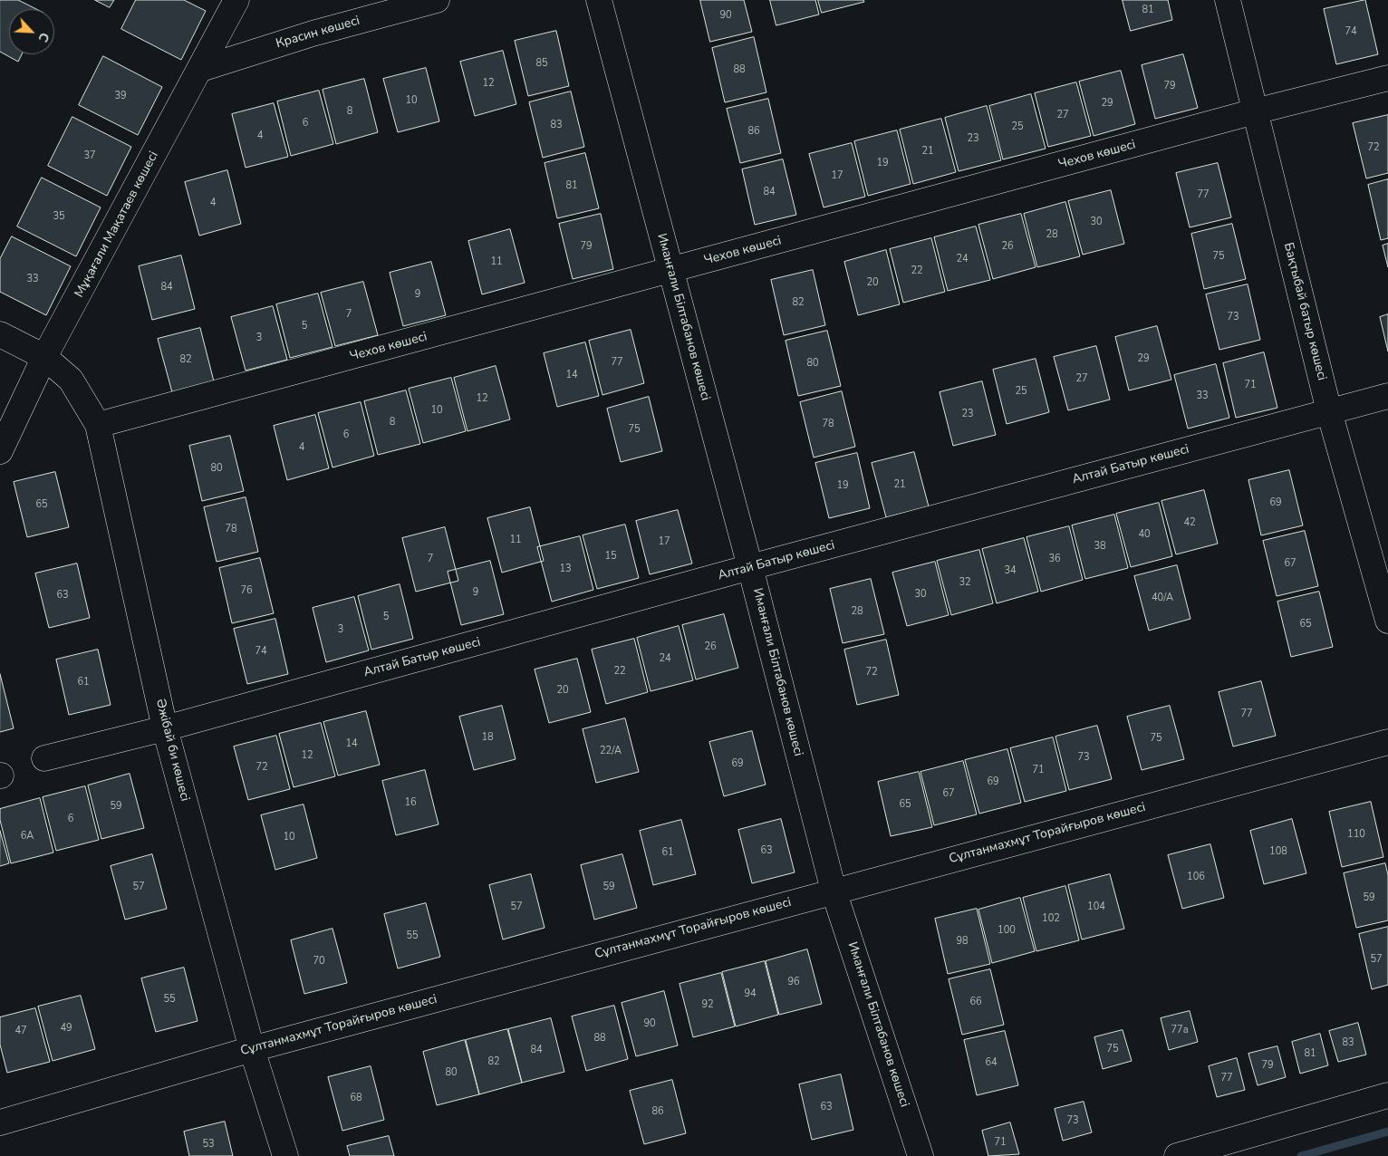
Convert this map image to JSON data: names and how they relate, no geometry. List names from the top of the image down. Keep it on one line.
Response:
{"streets":{"street":["Красин көшесі","Чехов көшесі","Мұқағали Мақатаев көшесі","Бақтыбай батыр көшесі","Иманғали Білтабанов көшесі","Алтай Батыр көшесі","Әжібай би көшесі","Сұлтанмахмұт Торайғыров көшесі"]},"crossings":[["Красин көшесі","Мұқағали Мақатаев көшесі"],["Чехов көшесі","Бақтыбай батыр көшесі"],["Чехов көшесі","Иманғали Білтабанов көшесі"],["Чехов көшесі","Әжібай би көшесі"],["Мұқағали Мақатаев көшесі","Әжібай би көшесі"],["Бақтыбай батыр көшесі","Алтай Батыр көшесі"],["Иманғали Білтабанов көшесі","Алтай Батыр көшесі"],["Иманғали Білтабанов көшесі","Сұлтанмахмұт Торайғыров көшесі"],["Алтай Батыр көшесі","Әжібай би көшесі"],["Әжібай би көшесі","Сұлтанмахмұт Торайғыров көшесі"]],"house_numbers":["81","90","74","85","88","12","79","39","10","29","8","27","6","83","25","86","4","23","72","21","37","19","17","81","84","77","4","35","30","28","79","26","75","24","11","22","33","20","84","9","82","7","73","5","3","29","82","77","80","14","27","71","25","33","12","10","23","8","78","75","6","4","80","21","19","69","65","42","78","40","11","17","38","15","7","36","67","13","34","32","76","9","30","63","40/А","28","5","65","3","26","74","24","22","72","61","20","77","18","75","14","22/А","12","73","69","72","71","69","67","16","65","59","6","110","6А","10","63","108","61","106","57","59","59","57","104","102","100","55","98","57","70","96","94","55","66","92","90","49","77а","47","88","83","75","84","81","82","64","79","80","77","68","63","86","73","71","53"],"north":"bottom right"}
